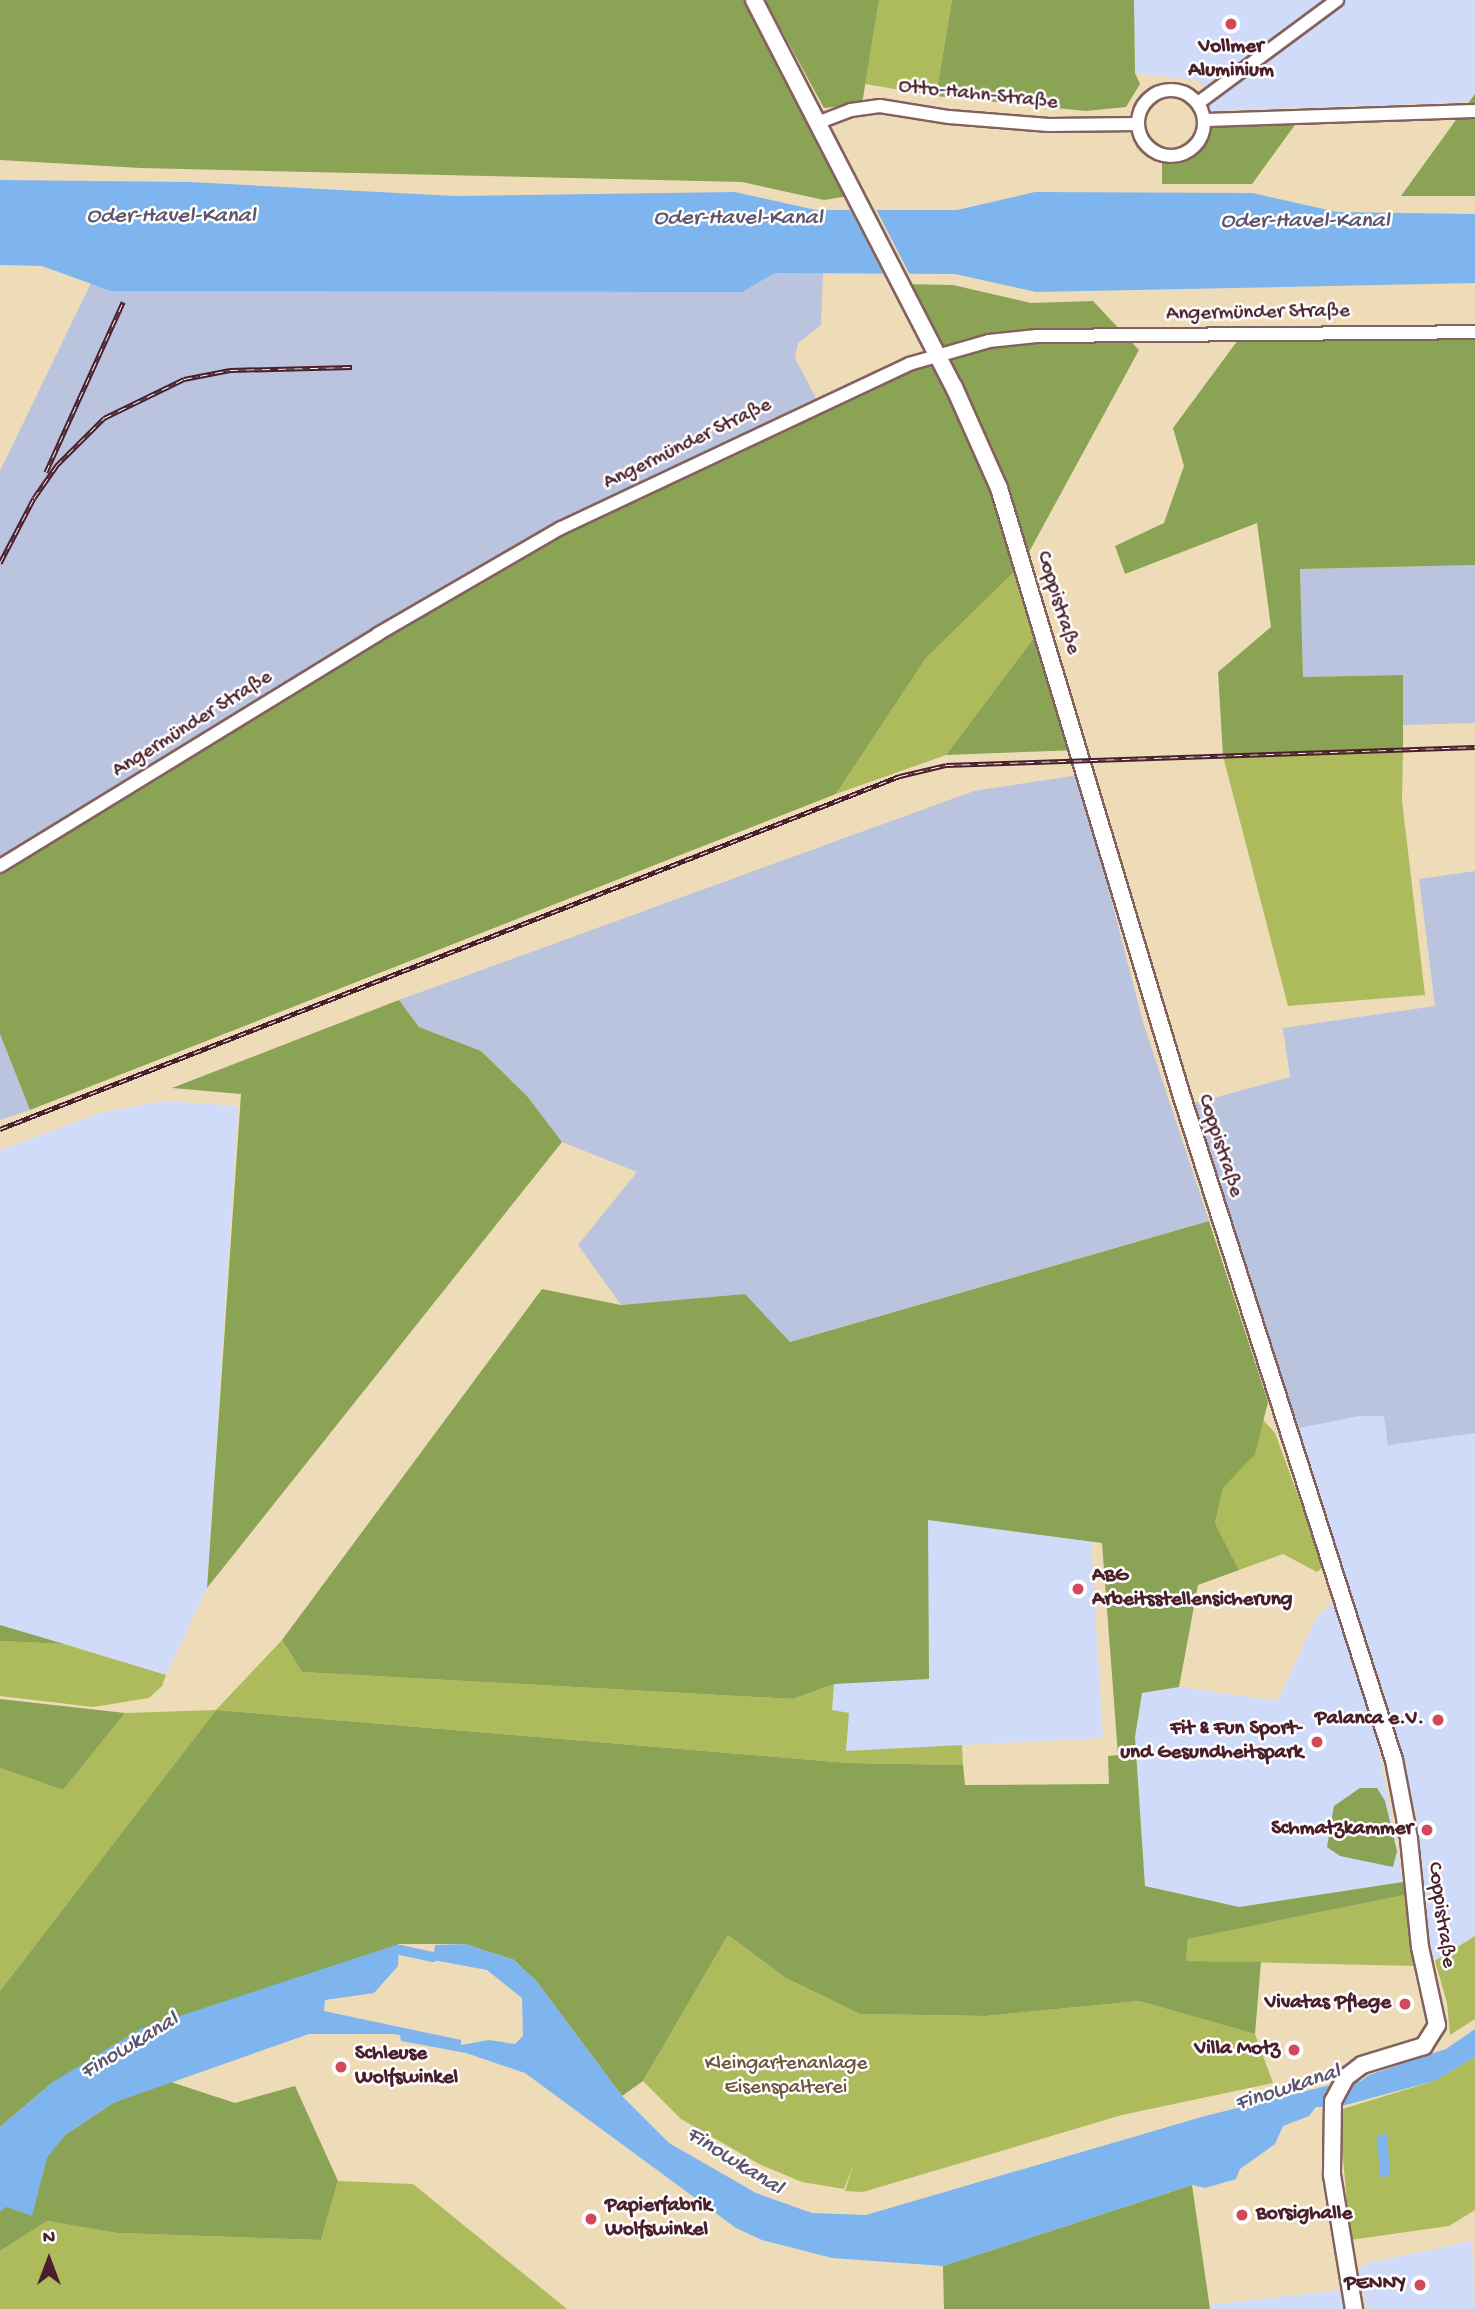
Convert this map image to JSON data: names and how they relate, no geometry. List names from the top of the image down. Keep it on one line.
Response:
{"streets":{"main road":["Coppistraße"],"street":["Otto-Hahn-Straße","Angermünder Straße"]},"crossings":[["Otto-Hahn-Straße","Coppistraße"],["Angermünder Straße","Coppistraße"]],"water":["Oder-Havel-Kanal","Finowkanal"],"parks":["Kleingartenanlage Eisenspalterei"],"places":["Vollmer Aluminium","ABG Arbeitsstellensicherung","Palanca e.V.","Fit & Fun Sport- und Gesundheitspark","Schmatzkammer","Vivatas Pflege","Villa Motz","Schleuse Wolfswinkel","Borsighalle","Papierfabrik Wolfswinkel","PENNY"],"north":"top"}
